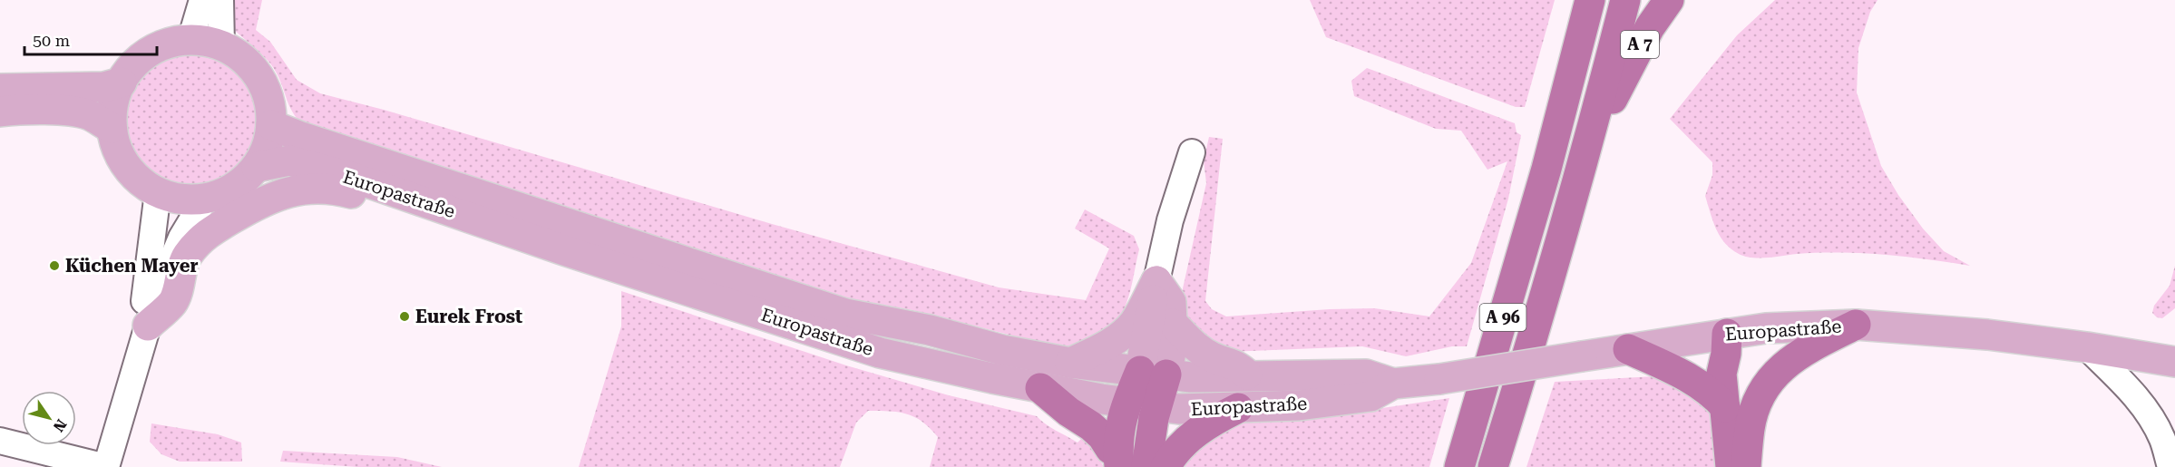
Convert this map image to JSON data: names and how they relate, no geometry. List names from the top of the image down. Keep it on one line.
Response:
{"streets":{"highway":["A 7","A 96"],"main road":["Europastraße"]},"crossings":[["A 7","A 96"]],"places":["Küchen Mayer","Eurek Frost"],"scale_bar":"50 m","north":"bottom right"}
